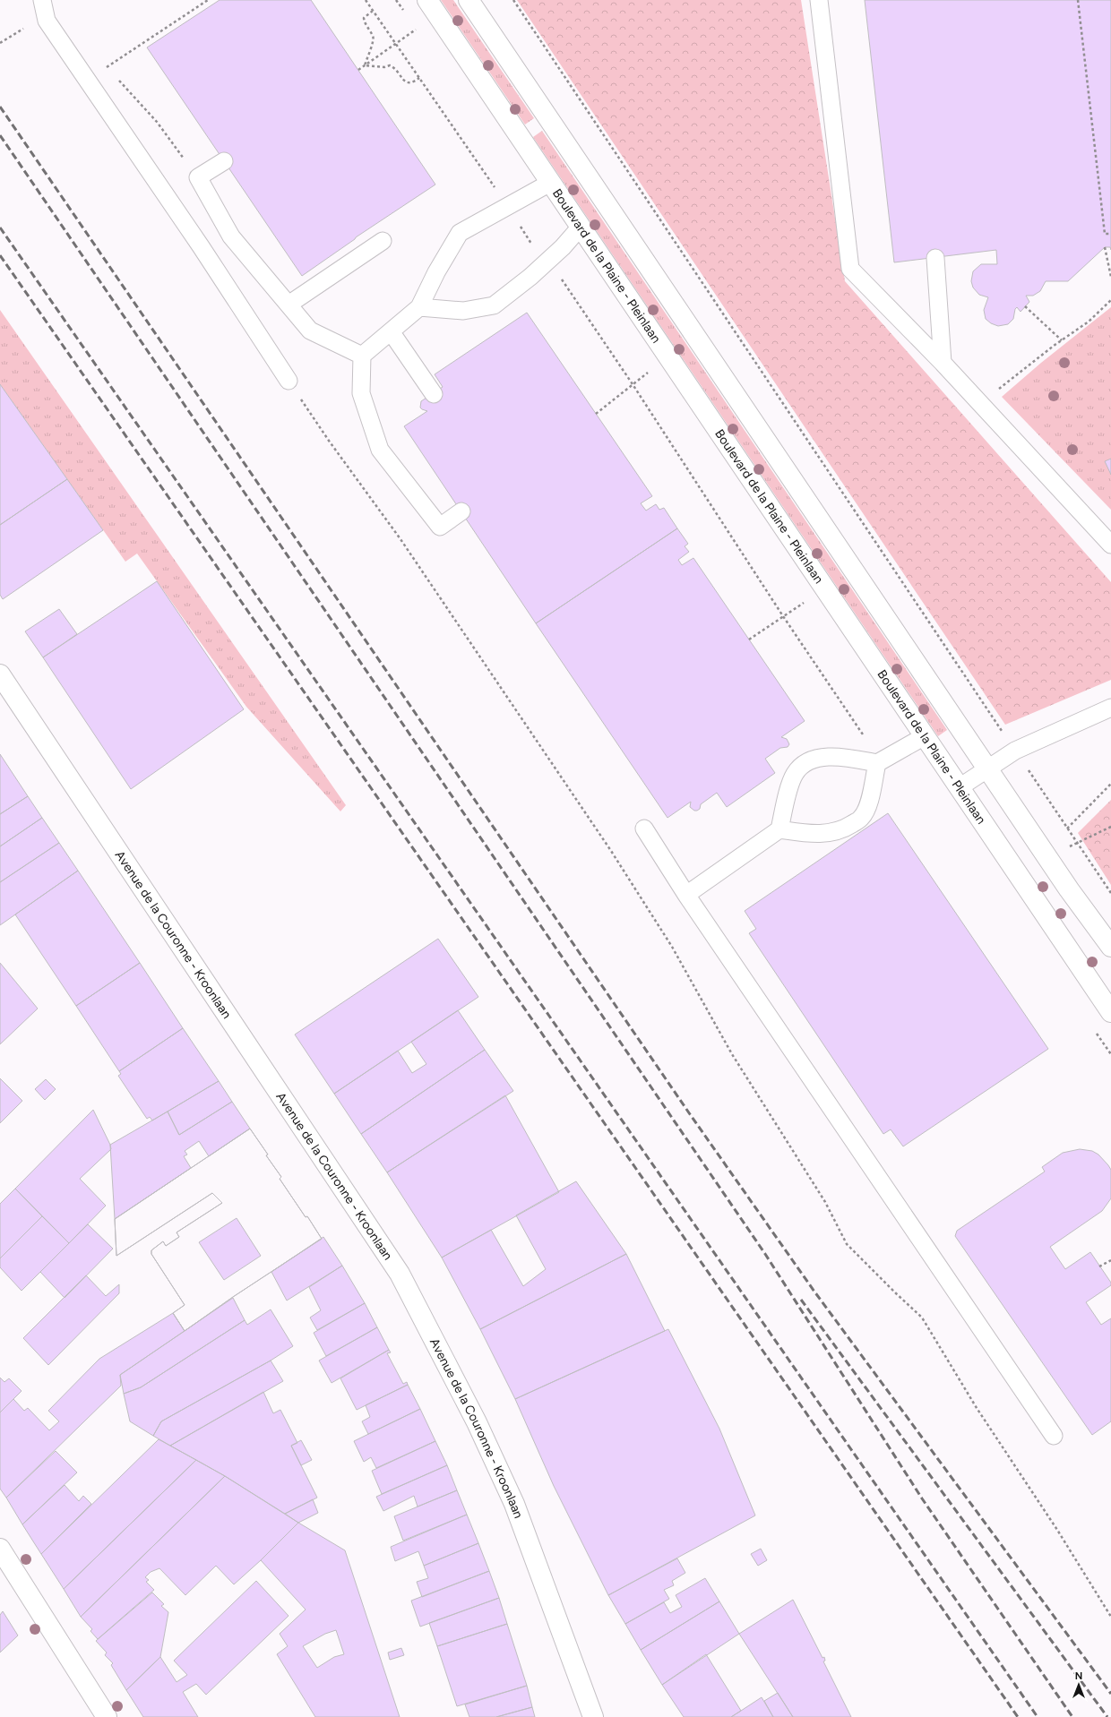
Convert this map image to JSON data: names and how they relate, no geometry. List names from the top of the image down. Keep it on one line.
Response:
{"streets":{"main road":["Boulevard de la Plaine - Pleinlaan","Avenue de la Couronne - Kroonlaan"]},"north":"top"}
